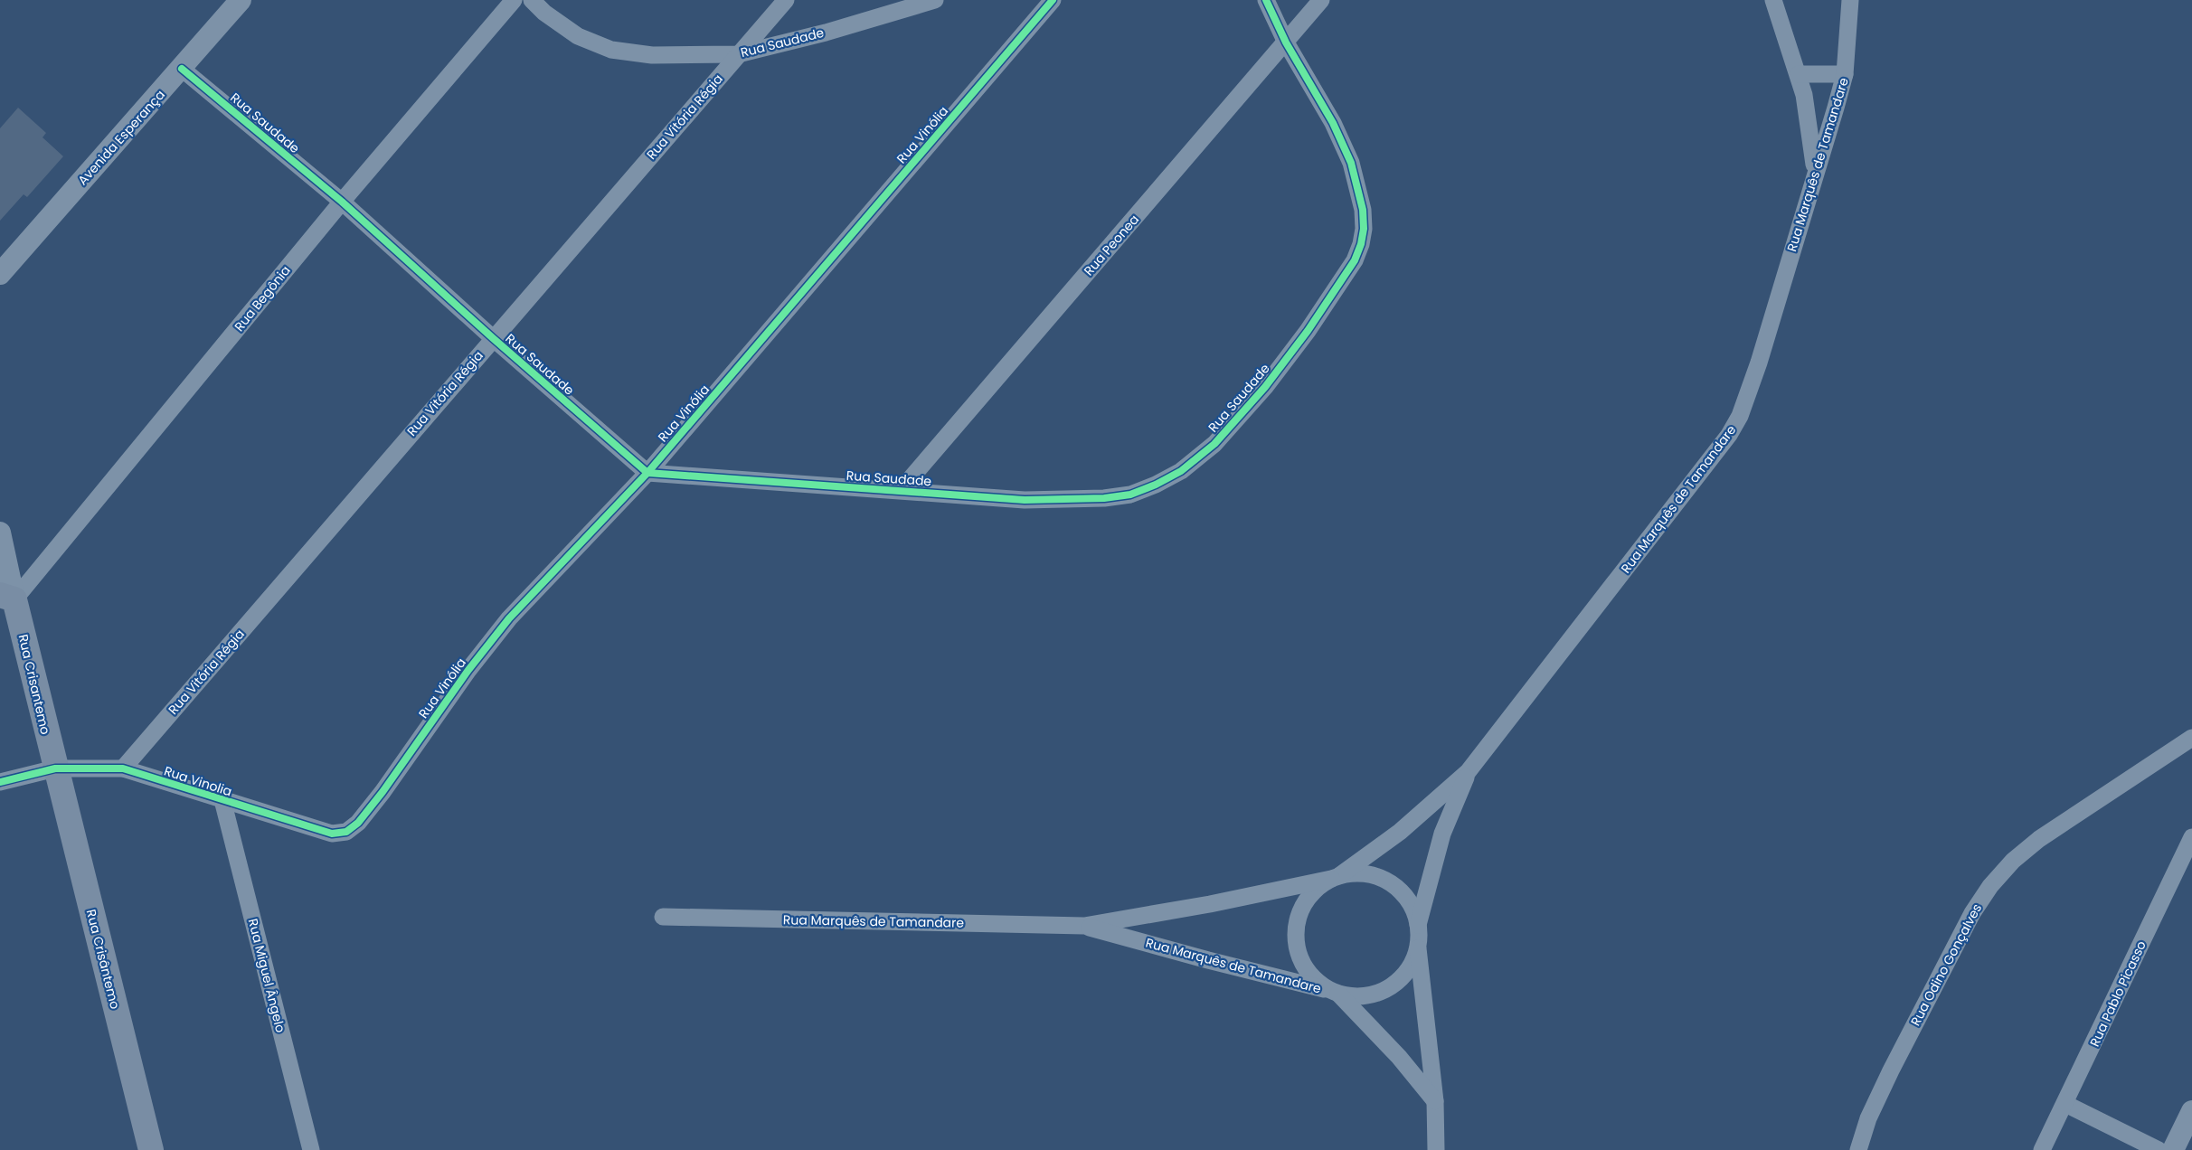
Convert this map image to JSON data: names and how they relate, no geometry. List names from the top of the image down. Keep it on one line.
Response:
{"streets":{"main road":["Rua Crisantemo","Rua Crisântemo"],"street":["Rua Saudade","Rua Vitória Régia","Rua Vinólia","Avenida Esperança","Rua Marquês de Tamandare","Rua Peonea","Rua Begônia","Rua Vinolia","Rua Odino Gonçalves","Rua Miguel Ângelo","Rua Pablo Picasso"]},"crossings":[["Rua Saudade","Rua Vitória Régia"],["Rua Saudade","Rua Vinólia"],["Rua Saudade","Avenida Esperança"],["Rua Saudade","Rua Peonea"],["Rua Saudade","Rua Begônia"],["Rua Vitória Régia","Rua Vinolia"],["Rua Vinólia","Rua Vinolia"],["Rua Begônia","Rua Crisantemo"],["Rua Crisantemo","Rua Vinolia"],["Rua Crisantemo","Rua Crisântemo"],["Rua Vinolia","Rua Crisântemo"],["Rua Vinolia","Rua Miguel Ângelo"]]}
